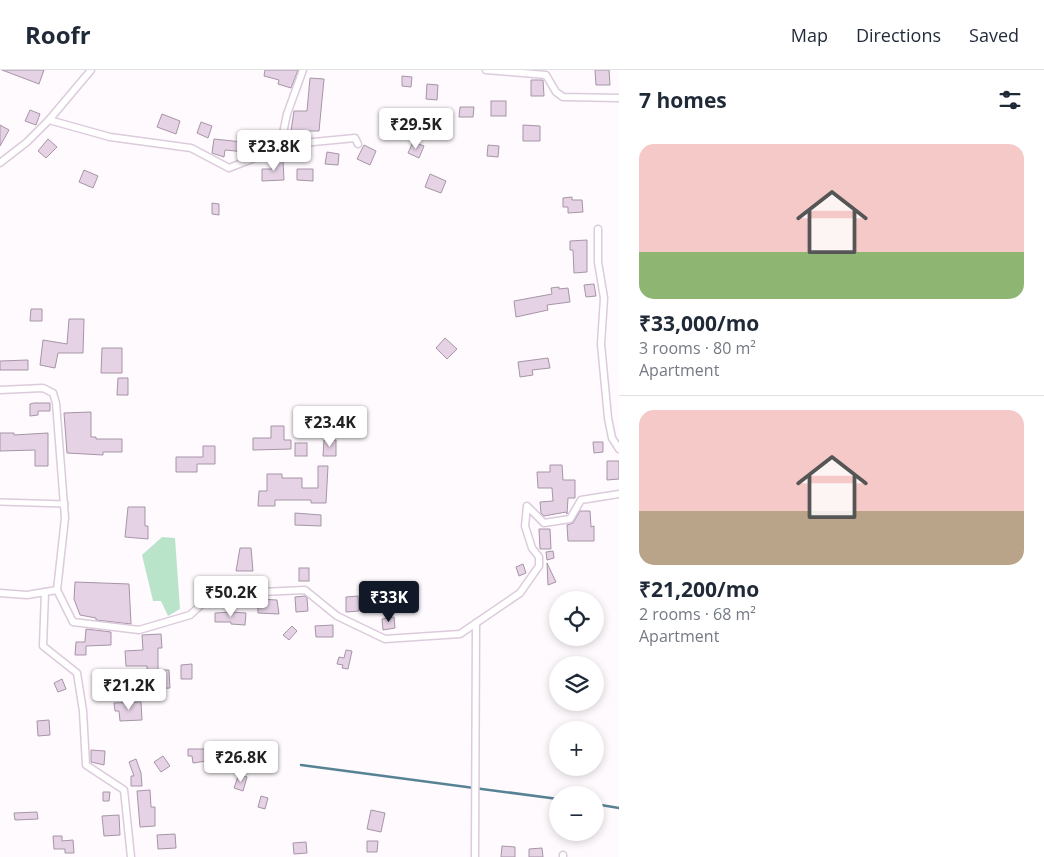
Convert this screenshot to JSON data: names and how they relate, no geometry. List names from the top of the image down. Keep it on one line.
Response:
{"page":{"header":"Roofr","nav":["Map","Directions","Saved"],"heading":"7 homes","price":["₹29.5K","₹23.8K","₹23.4K","₹50.2K","₹33K","₹21.2K","₹26.8K"],"list":[{"name":"₹33,000/mo","note":"3 rooms · 80 m² · Apartment"},{"name":"₹21,200/mo","note":"2 rooms · 68 m² · Apartment"}],"map_buttons":["+","−"]}}
